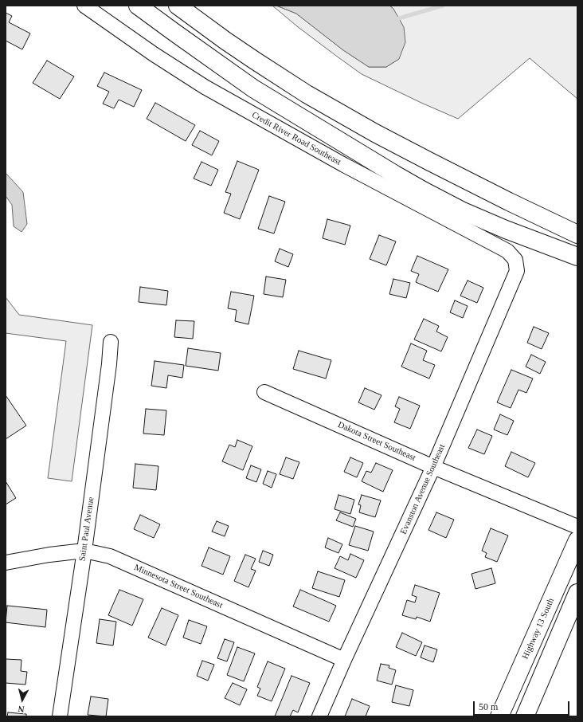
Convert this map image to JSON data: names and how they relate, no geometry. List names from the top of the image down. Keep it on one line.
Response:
{"streets":{"main road":["Highway 13 South"],"street":["Credit River Road Southeast","Dakota Street Southeast","Evanston Avenue Southeast","Saint Paul Avenue","Minnesota Street Southeast"]},"crossings":[["Credit River Road Southeast","Evanston Avenue Southeast"],["Dakota Street Southeast","Evanston Avenue Southeast"],["Evanston Avenue Southeast","Minnesota Street Southeast"],["Saint Paul Avenue","Minnesota Street Southeast"]],"scale_bar":"50 m","north":"bottom"}
